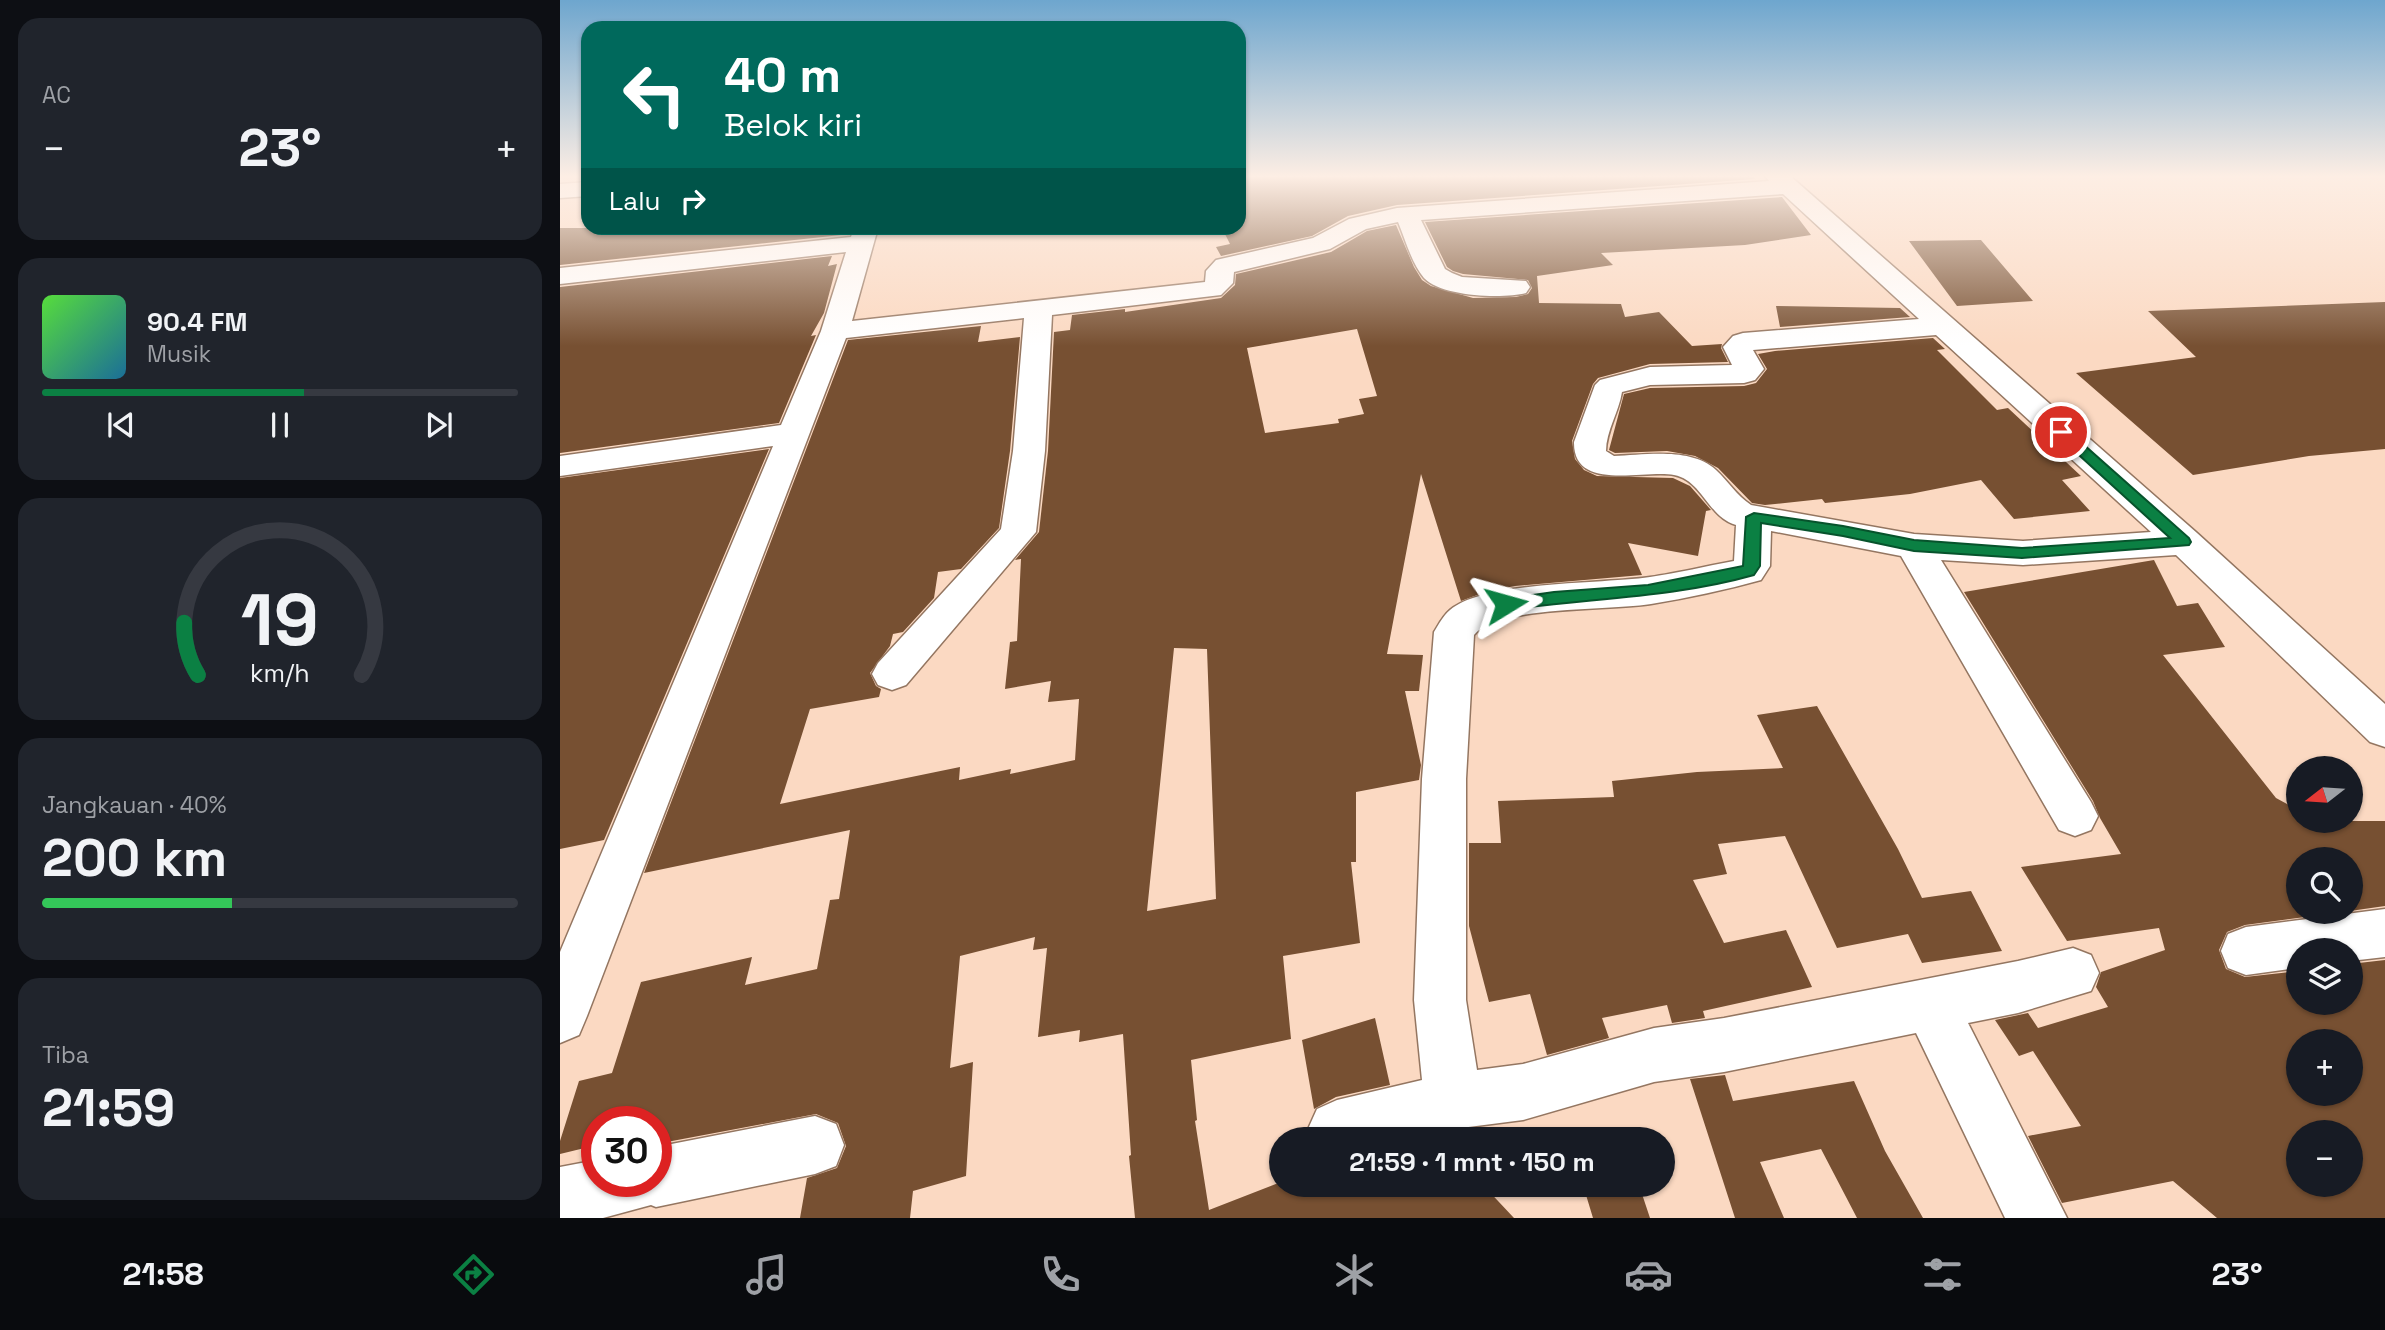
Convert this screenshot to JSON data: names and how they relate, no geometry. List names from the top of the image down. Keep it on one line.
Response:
{"north":"left","page":{"tile":["AC",["Jangkauan · 40%","200 km"],["Tiba","21:59"]],"turn":["40 m","Belok kiri"],"heat":["−","23°","+"],"then":"Lalu","song":["90.4 FM","Musik"],"map_buttons":["+","−"],"limit":"30","trip":"21:59 · 1 mnt · 150 m","tabs":["21:58","23°"],"gauge":["19","km/h"]}}
